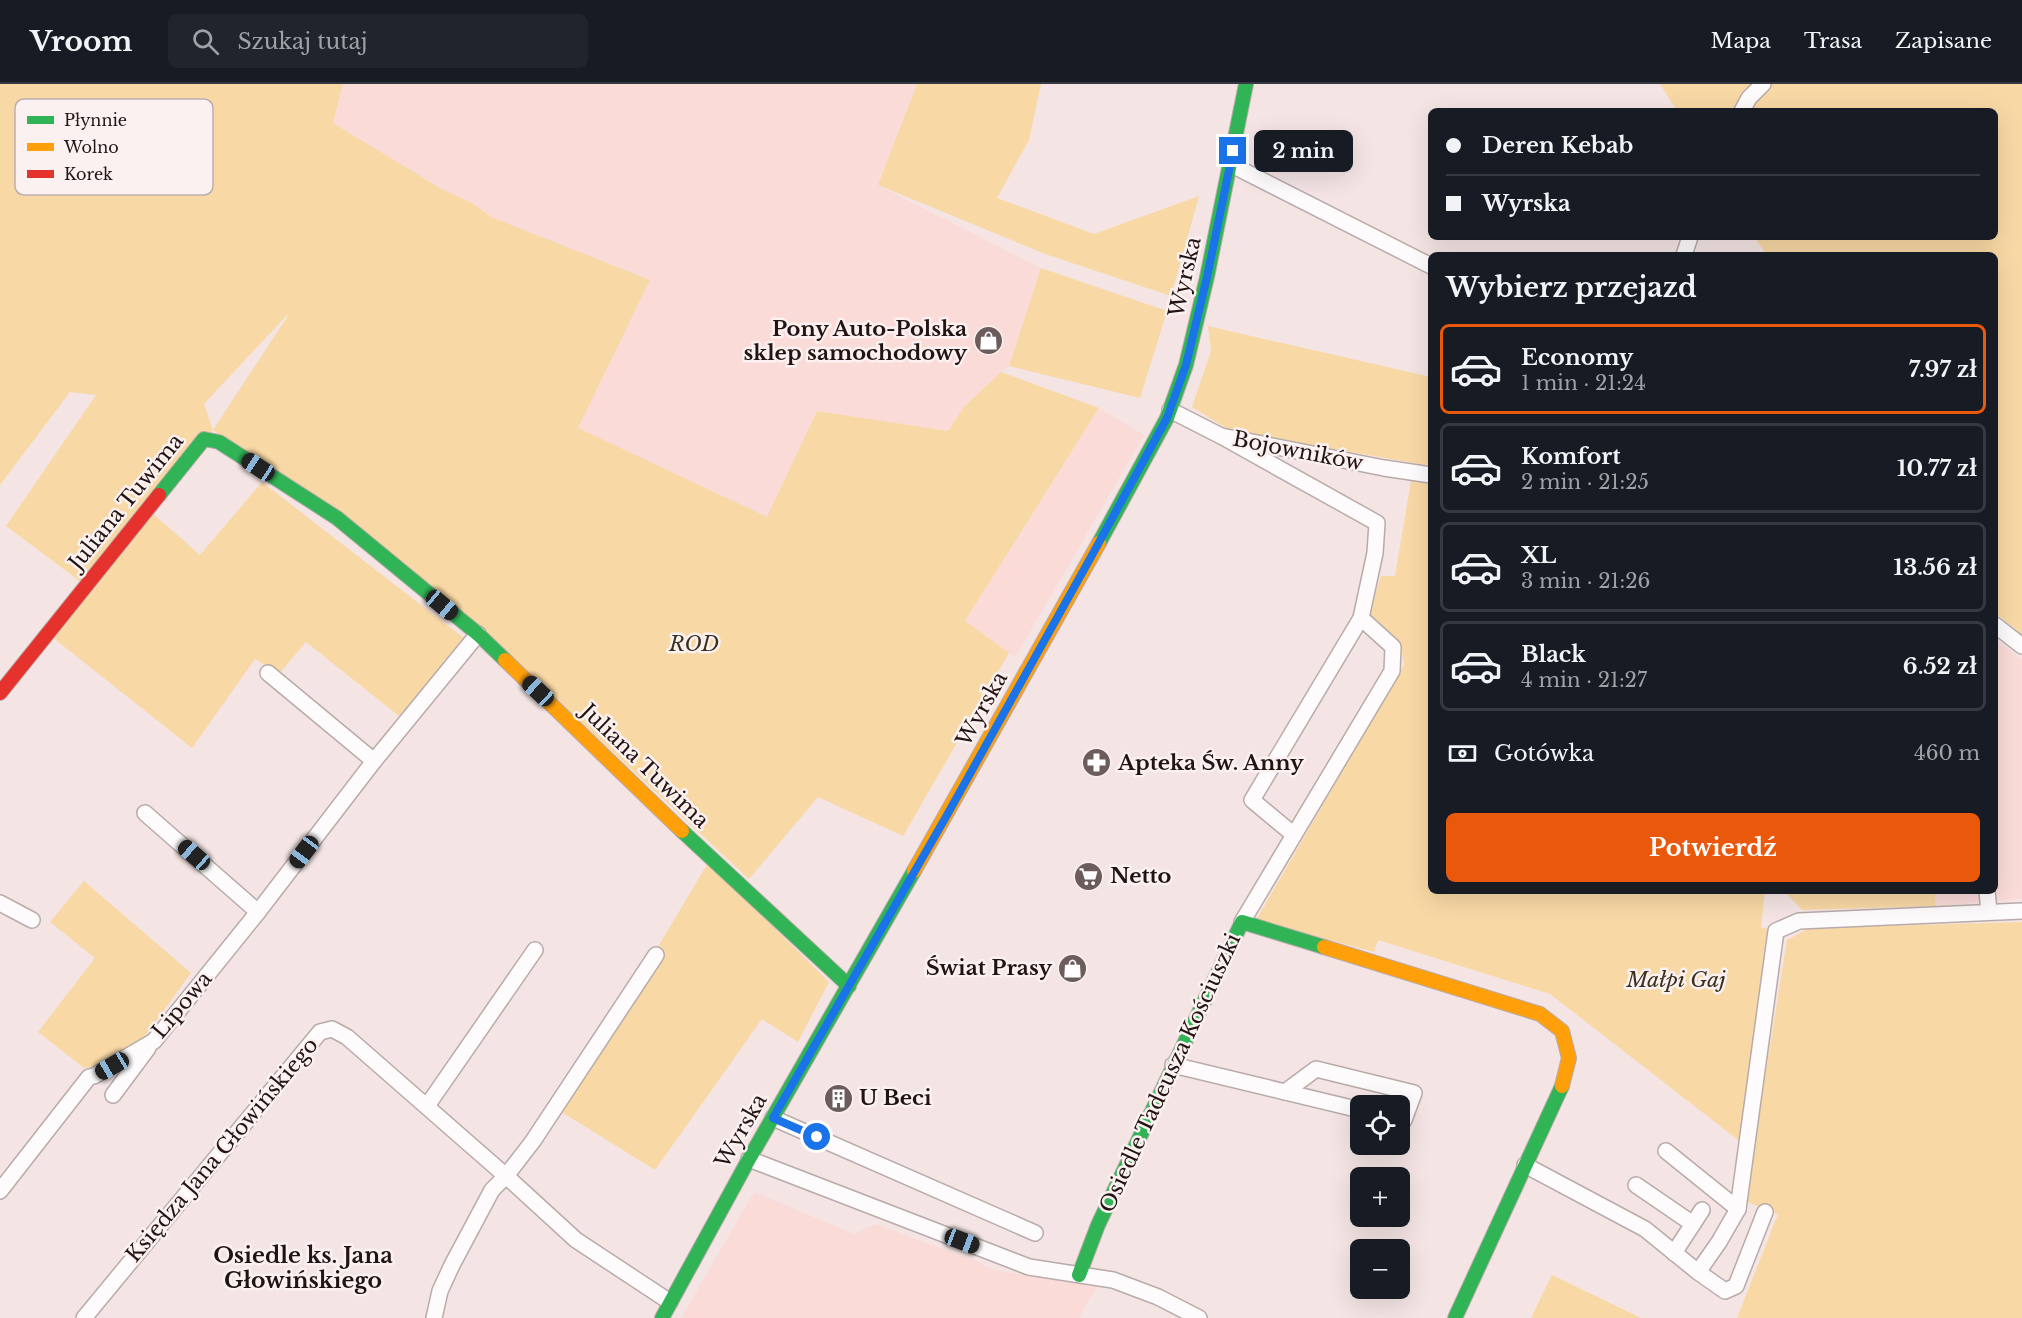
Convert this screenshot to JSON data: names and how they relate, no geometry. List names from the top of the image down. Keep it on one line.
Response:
{"streets":{"street":["Wyrska","Bojowników","Juliana Tuwima","Lipowa","Osiedle Tadeusza Kościuszki","Księdza Jana Głowińskiego"]},"crossings":[["Wyrska","Bojowników"],["Wyrska","Juliana Tuwima"],["Wyrska","Księdza Jana Głowińskiego"],["Juliana Tuwima","Lipowa"]],"districts":["Osiedle ks. Jana Głowińskiego"],"parks":["ROD","Małpi Gaj"],"places":{"shop":["Pony Auto-Polska sklep samochodowy","Świat Prasy"],"pharmacy":["Apteka Św. Anny"],"supermarket":["Netto"],"building":["U Beci"]},"legend":["Płynnie","Wolno","Korek"],"page":{"header":"Vroom","search":"Szukaj tutaj","nav":["Mapa","Trasa","Zapisane"],"banner":["Deren Kebab","Wyrska"],"bubble":"2 min","heading":"Wybierz przejazd","list":[{"name":"Economy","note":"1 min · 21:24","value":"7.97 zł"},{"name":"Komfort","note":"2 min · 21:25","value":"10.77 zł"},{"name":"XL","note":"3 min · 21:26","value":"13.56 zł"},{"name":"Black","note":"4 min · 21:27","value":"6.52 zł"}],"pay":["Gotówka","460 m"],"buttons":"Potwierdź","map_buttons":["+","−"]}}
